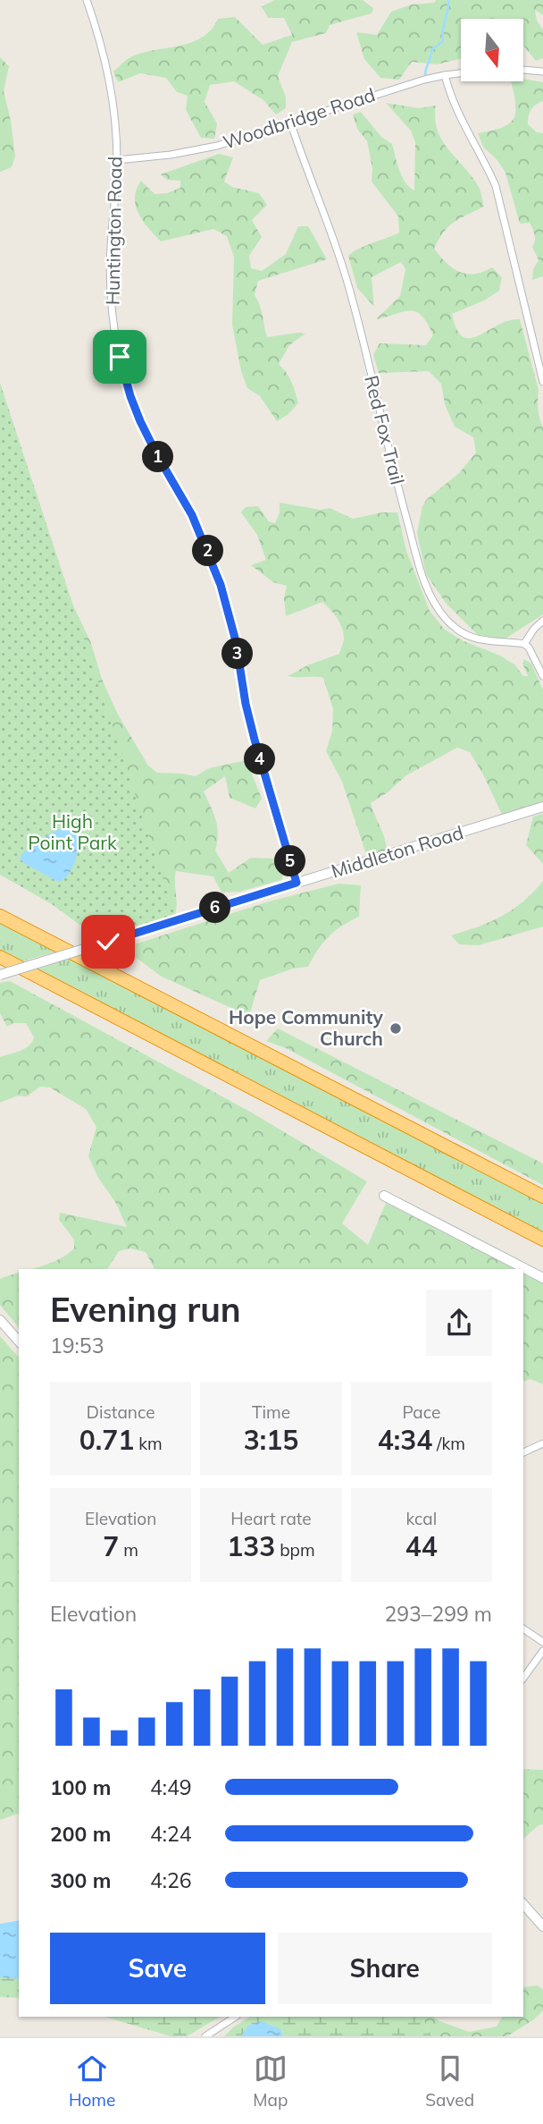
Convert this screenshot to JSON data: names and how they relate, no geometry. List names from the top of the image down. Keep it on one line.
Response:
{"streets":{"street":["Woodbridge Road","Huntington Road","Red Fox Trail","Middleton Road"]},"crossings":[["Woodbridge Road","Huntington Road"],["Woodbridge Road","Red Fox Trail"],["Huntington Road","Middleton Road"]],"parks":["High Point Park"],"places":["Hope Community Church"],"north":"bottom","page":{"pins":["1","2","3","4","5","6"],"heading":["Evening run","19:53"],"stats":[["Distance","0.71 km"],["Time","3:15"],["Pace","4:34 /km"],["Elevation","7 m"],["Heart rate","133 bpm"],["kcal","44"]],"chart":["Elevation","293–299 m"],"list":[{"name":"100 m","note":"4:49"},{"name":"200 m","note":"4:24"},{"name":"300 m","note":"4:26"}],"buttons":["Save","Share"],"tabs":["Home","Map","Saved"]}}
